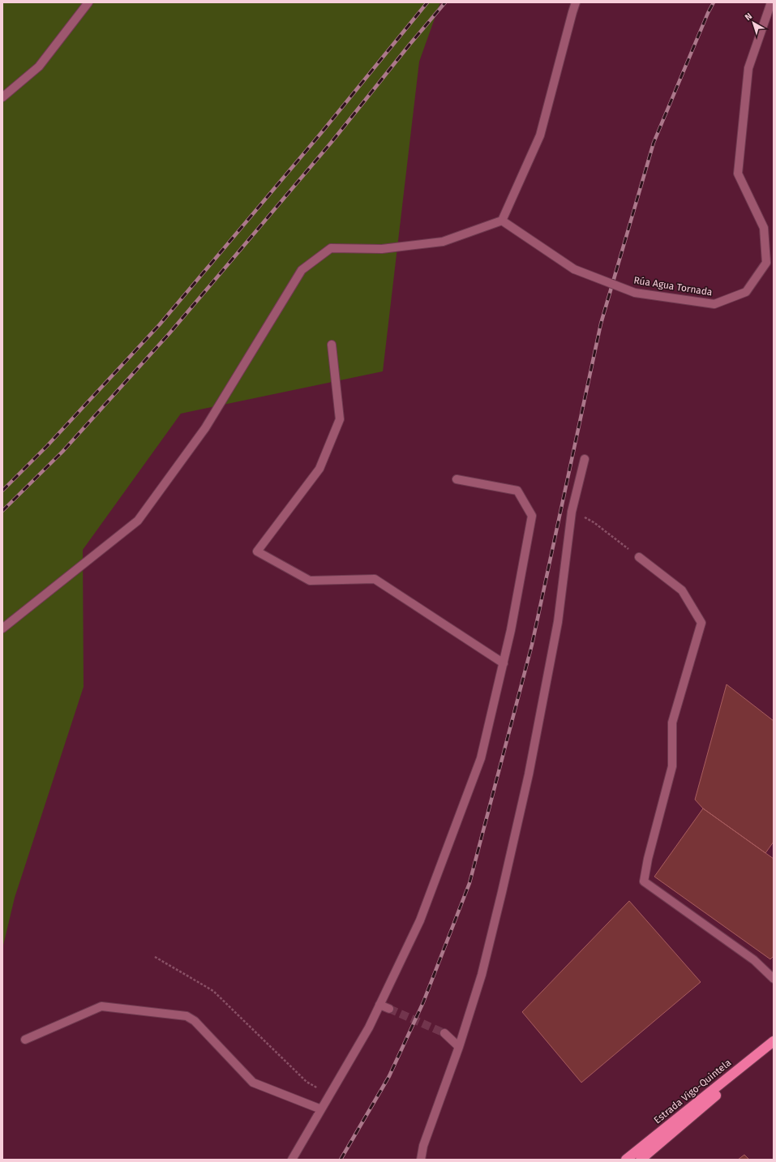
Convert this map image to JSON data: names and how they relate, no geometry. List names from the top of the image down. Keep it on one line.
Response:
{"streets":{"highway":["Estrada Vigo-Quintela"],"street":["Rúa Agua Tornada"]},"north":"top left"}
